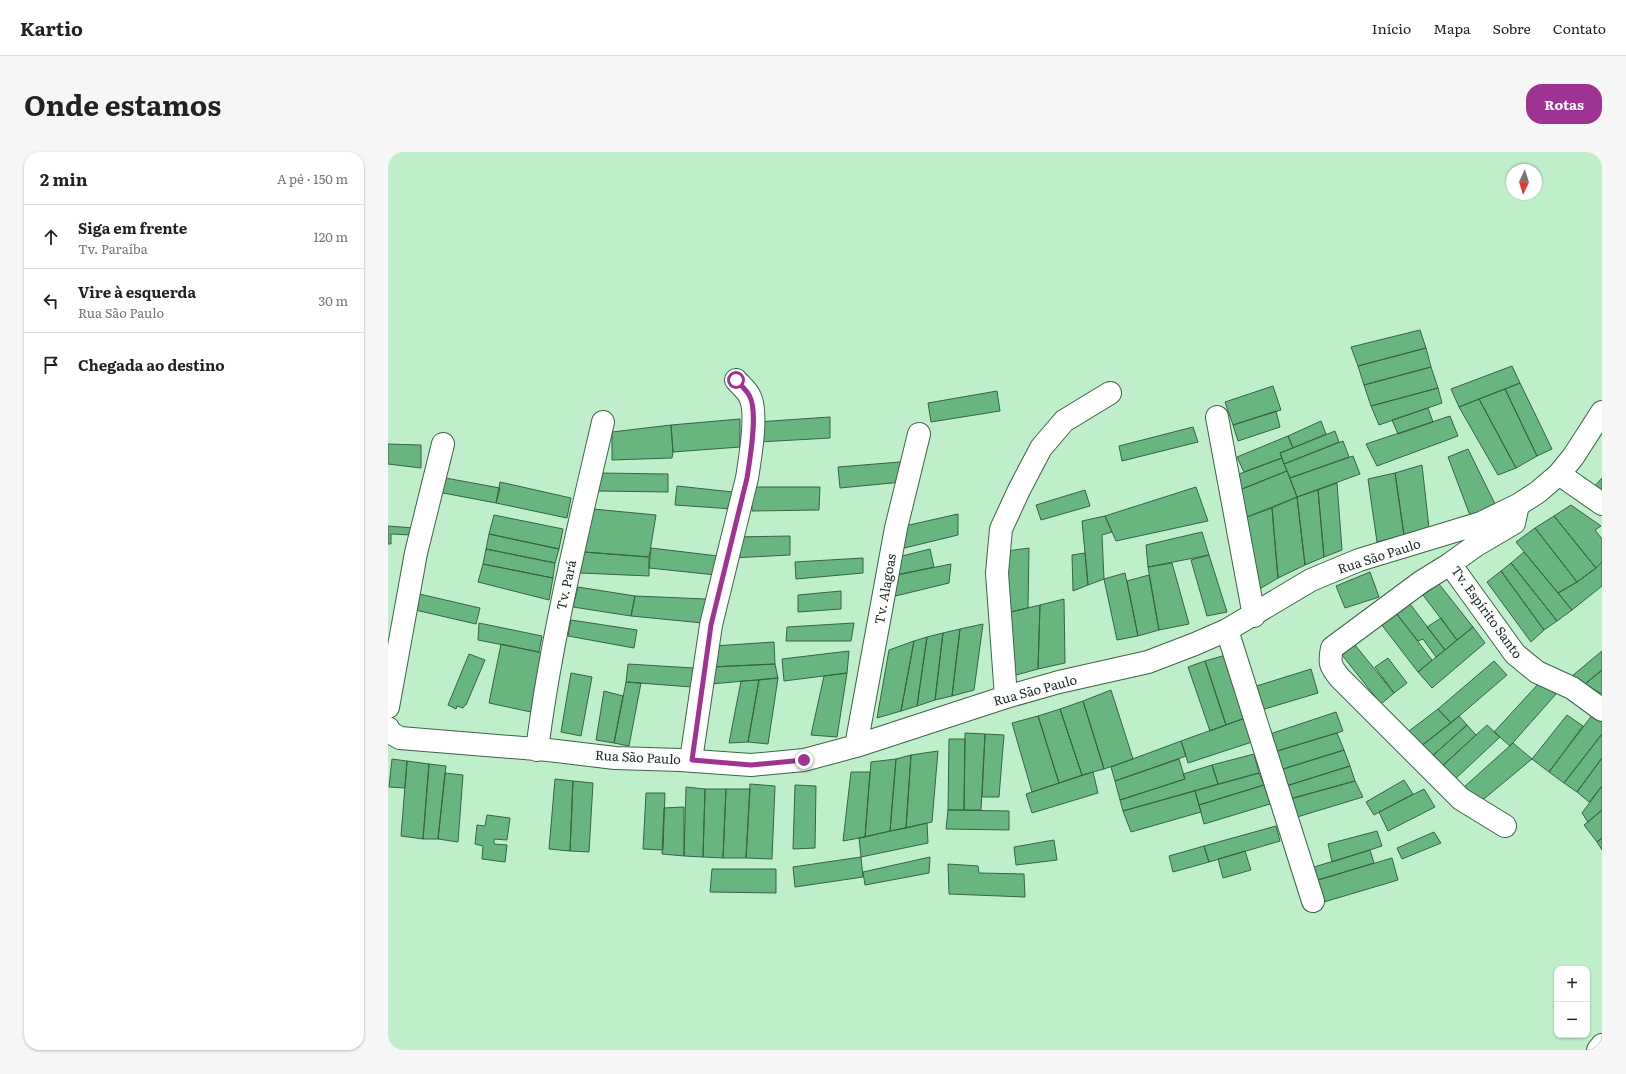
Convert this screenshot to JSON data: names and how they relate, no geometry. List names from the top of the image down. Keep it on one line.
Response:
{"streets":{"street":["Rua São Paulo","Tv. Pará","Tv. Alagoas","Tv. Espírito Santo"]},"crossings":[["Rua São Paulo","Tv. Pará"],["Rua São Paulo","Tv. Alagoas"],["Rua São Paulo","Tv. Espírito Santo"]],"north":"bottom","page":{"header":"Kartio","nav":["Início","Mapa","Sobre","Contato"],"title":"Onde estamos","buttons":"Rotas","heading":["2 min","A pé · 150 m"],"list":[["Siga em frente","Tv. Paraíba","120 m"],["Vire à esquerda","Rua São Paulo","30 m"],"Chegada ao destino"],"map_buttons":["+","−"]}}
